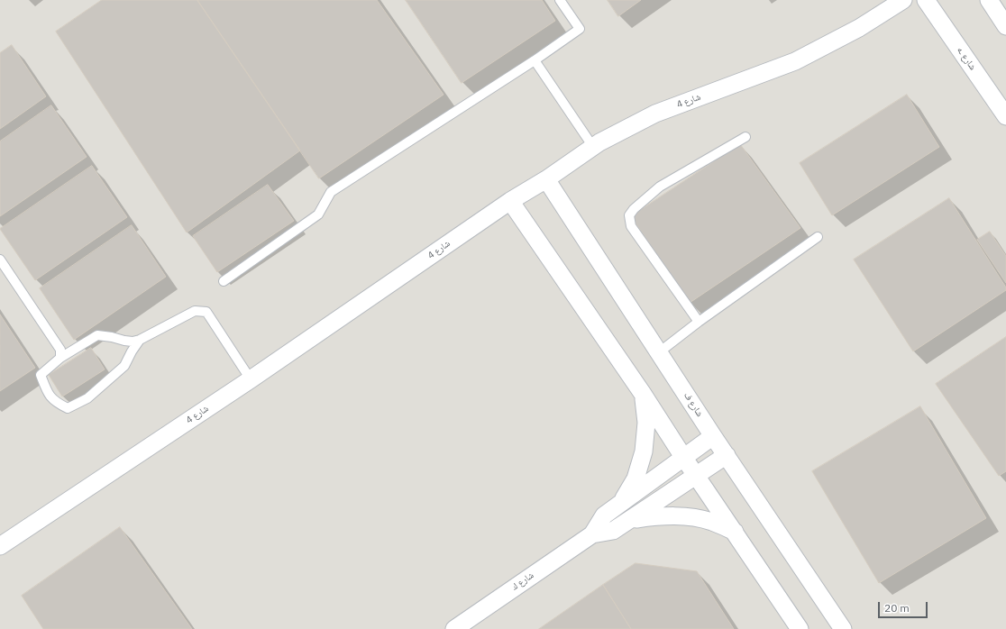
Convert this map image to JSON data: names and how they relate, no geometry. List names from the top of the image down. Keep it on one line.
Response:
{"streets":{"street":["شارع ـه","شارع 4","شارع ف","شارع ك"]},"crossings":[["شارع 4","شارع ف"],["شارع ف","شارع ك"]],"scale_bar":"20 m"}
